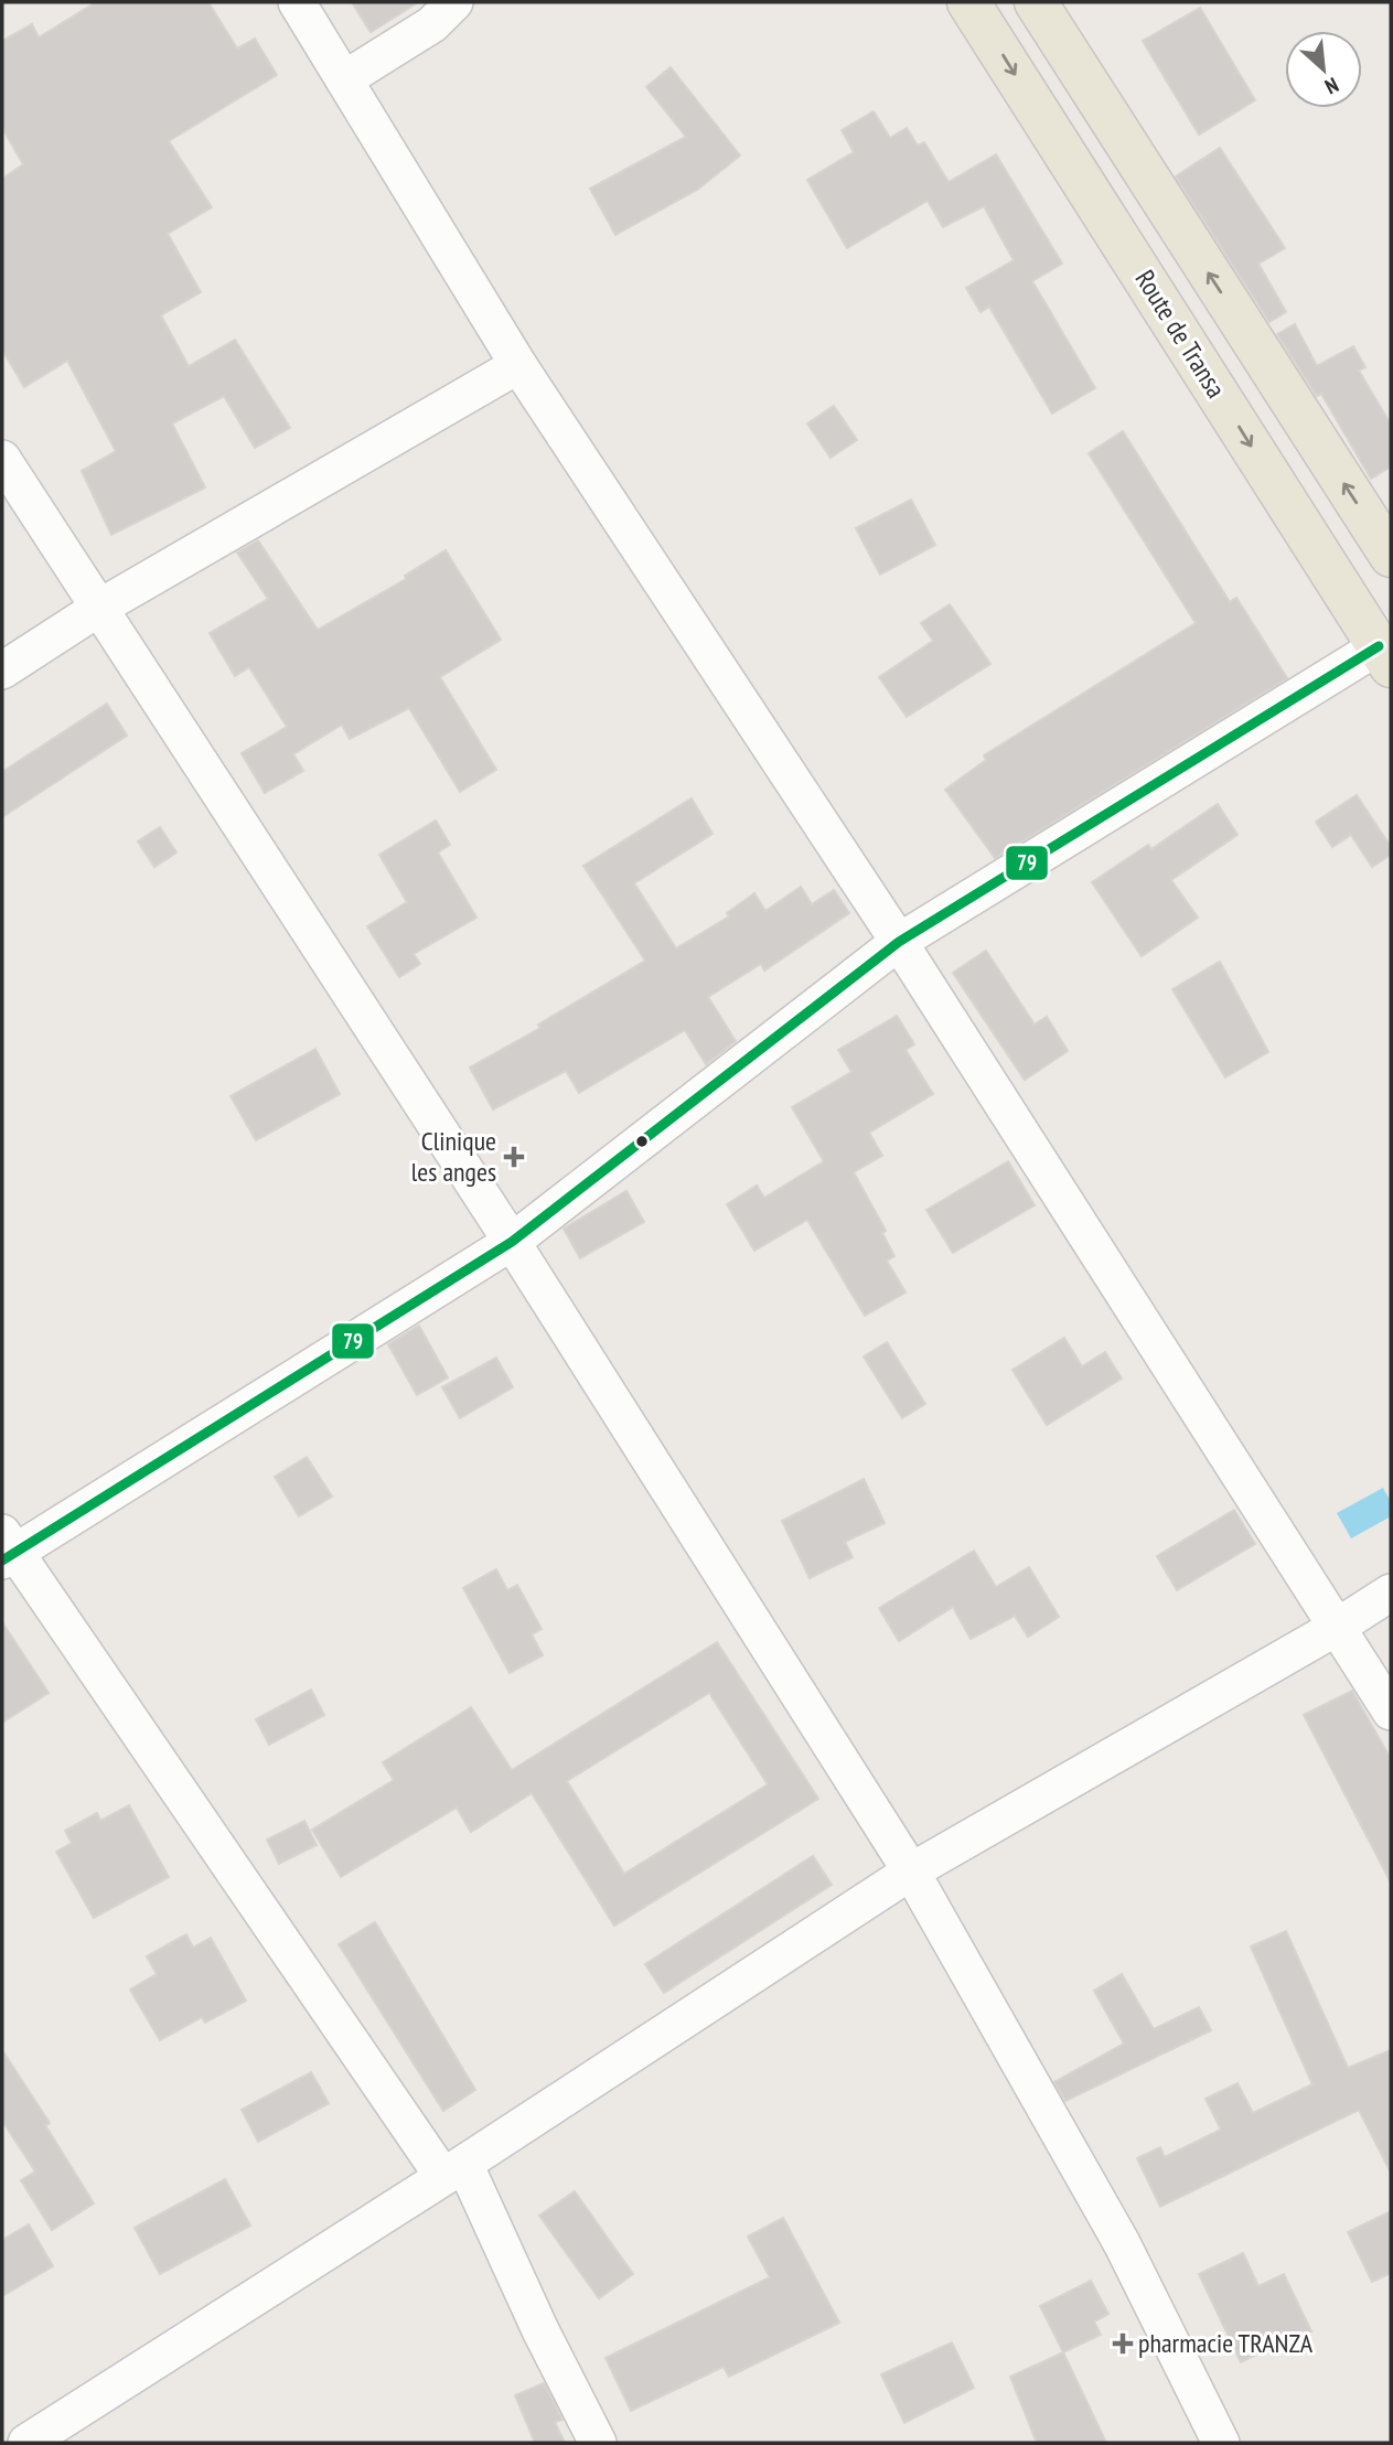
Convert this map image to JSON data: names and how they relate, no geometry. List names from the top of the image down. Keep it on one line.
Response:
{"streets":{"main road":["Route de Transa"]},"places":{"health":["Clinique les anges","pharmacie TRANZA"]},"lines":["transit line 79"],"north":"bottom right"}
